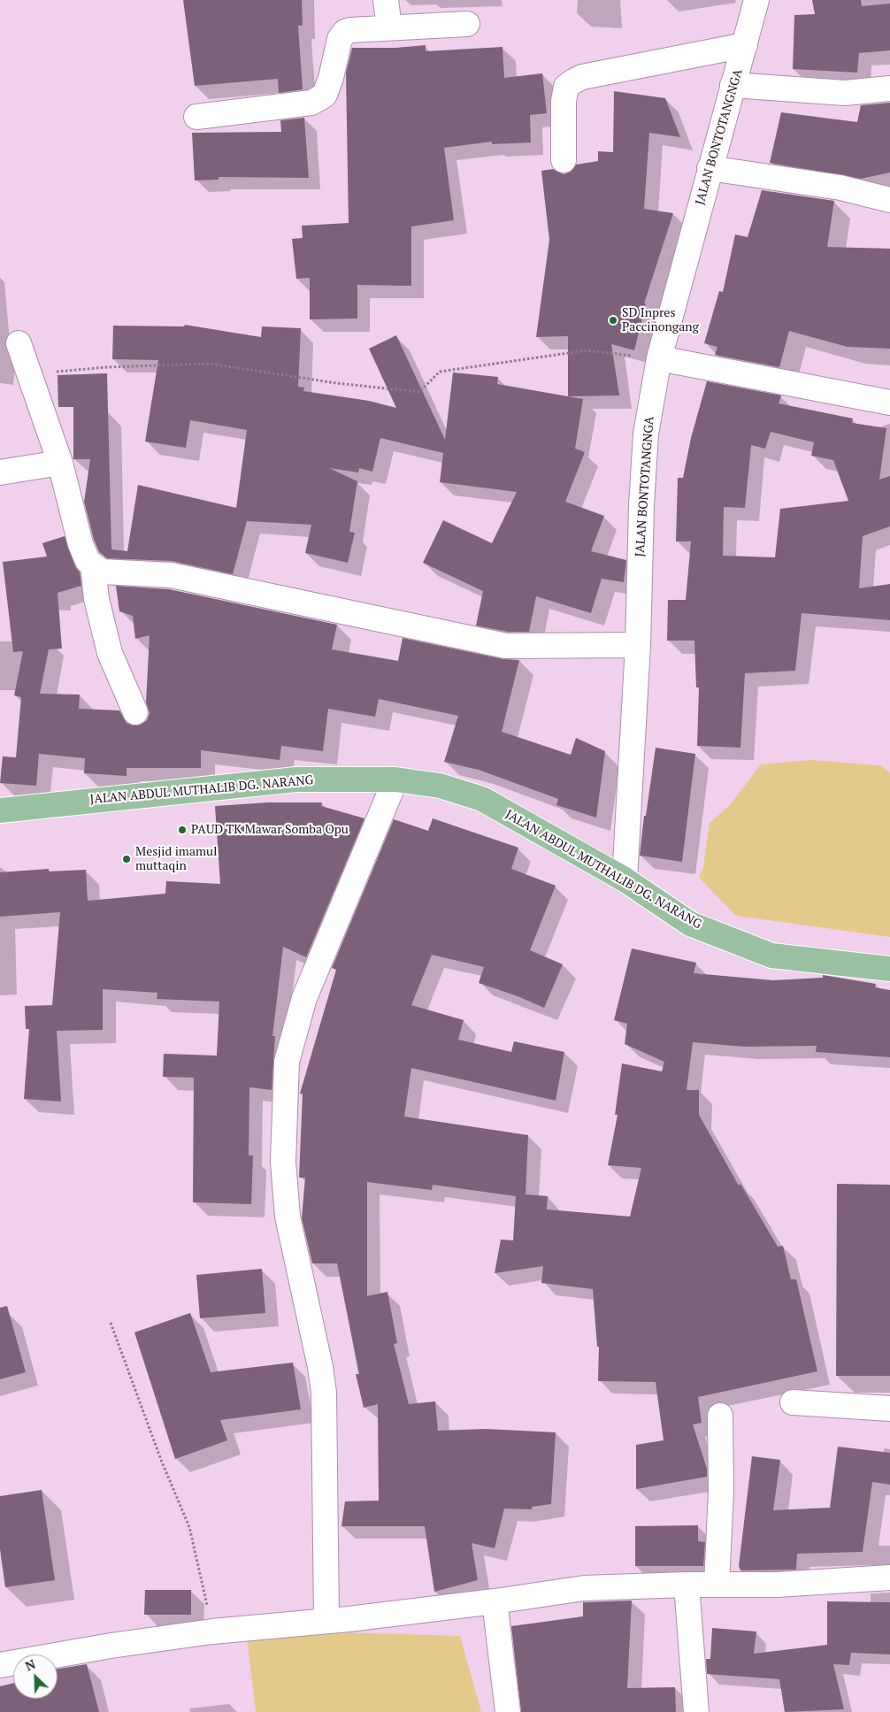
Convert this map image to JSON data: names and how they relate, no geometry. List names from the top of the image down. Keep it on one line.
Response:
{"streets":{"main road":["JALAN ABDUL MUTHALIB DG. NARANG"],"street":["JALAN BONTOTANGNGA"]},"crossings":[["JALAN BONTOTANGNGA","JALAN ABDUL MUTHALIB DG. NARANG"]],"places":["SD Inpres Paccinongang","PAUD TK Mawar Somba Opu","Mesjid imamul muttaqin"],"north":"top left"}
